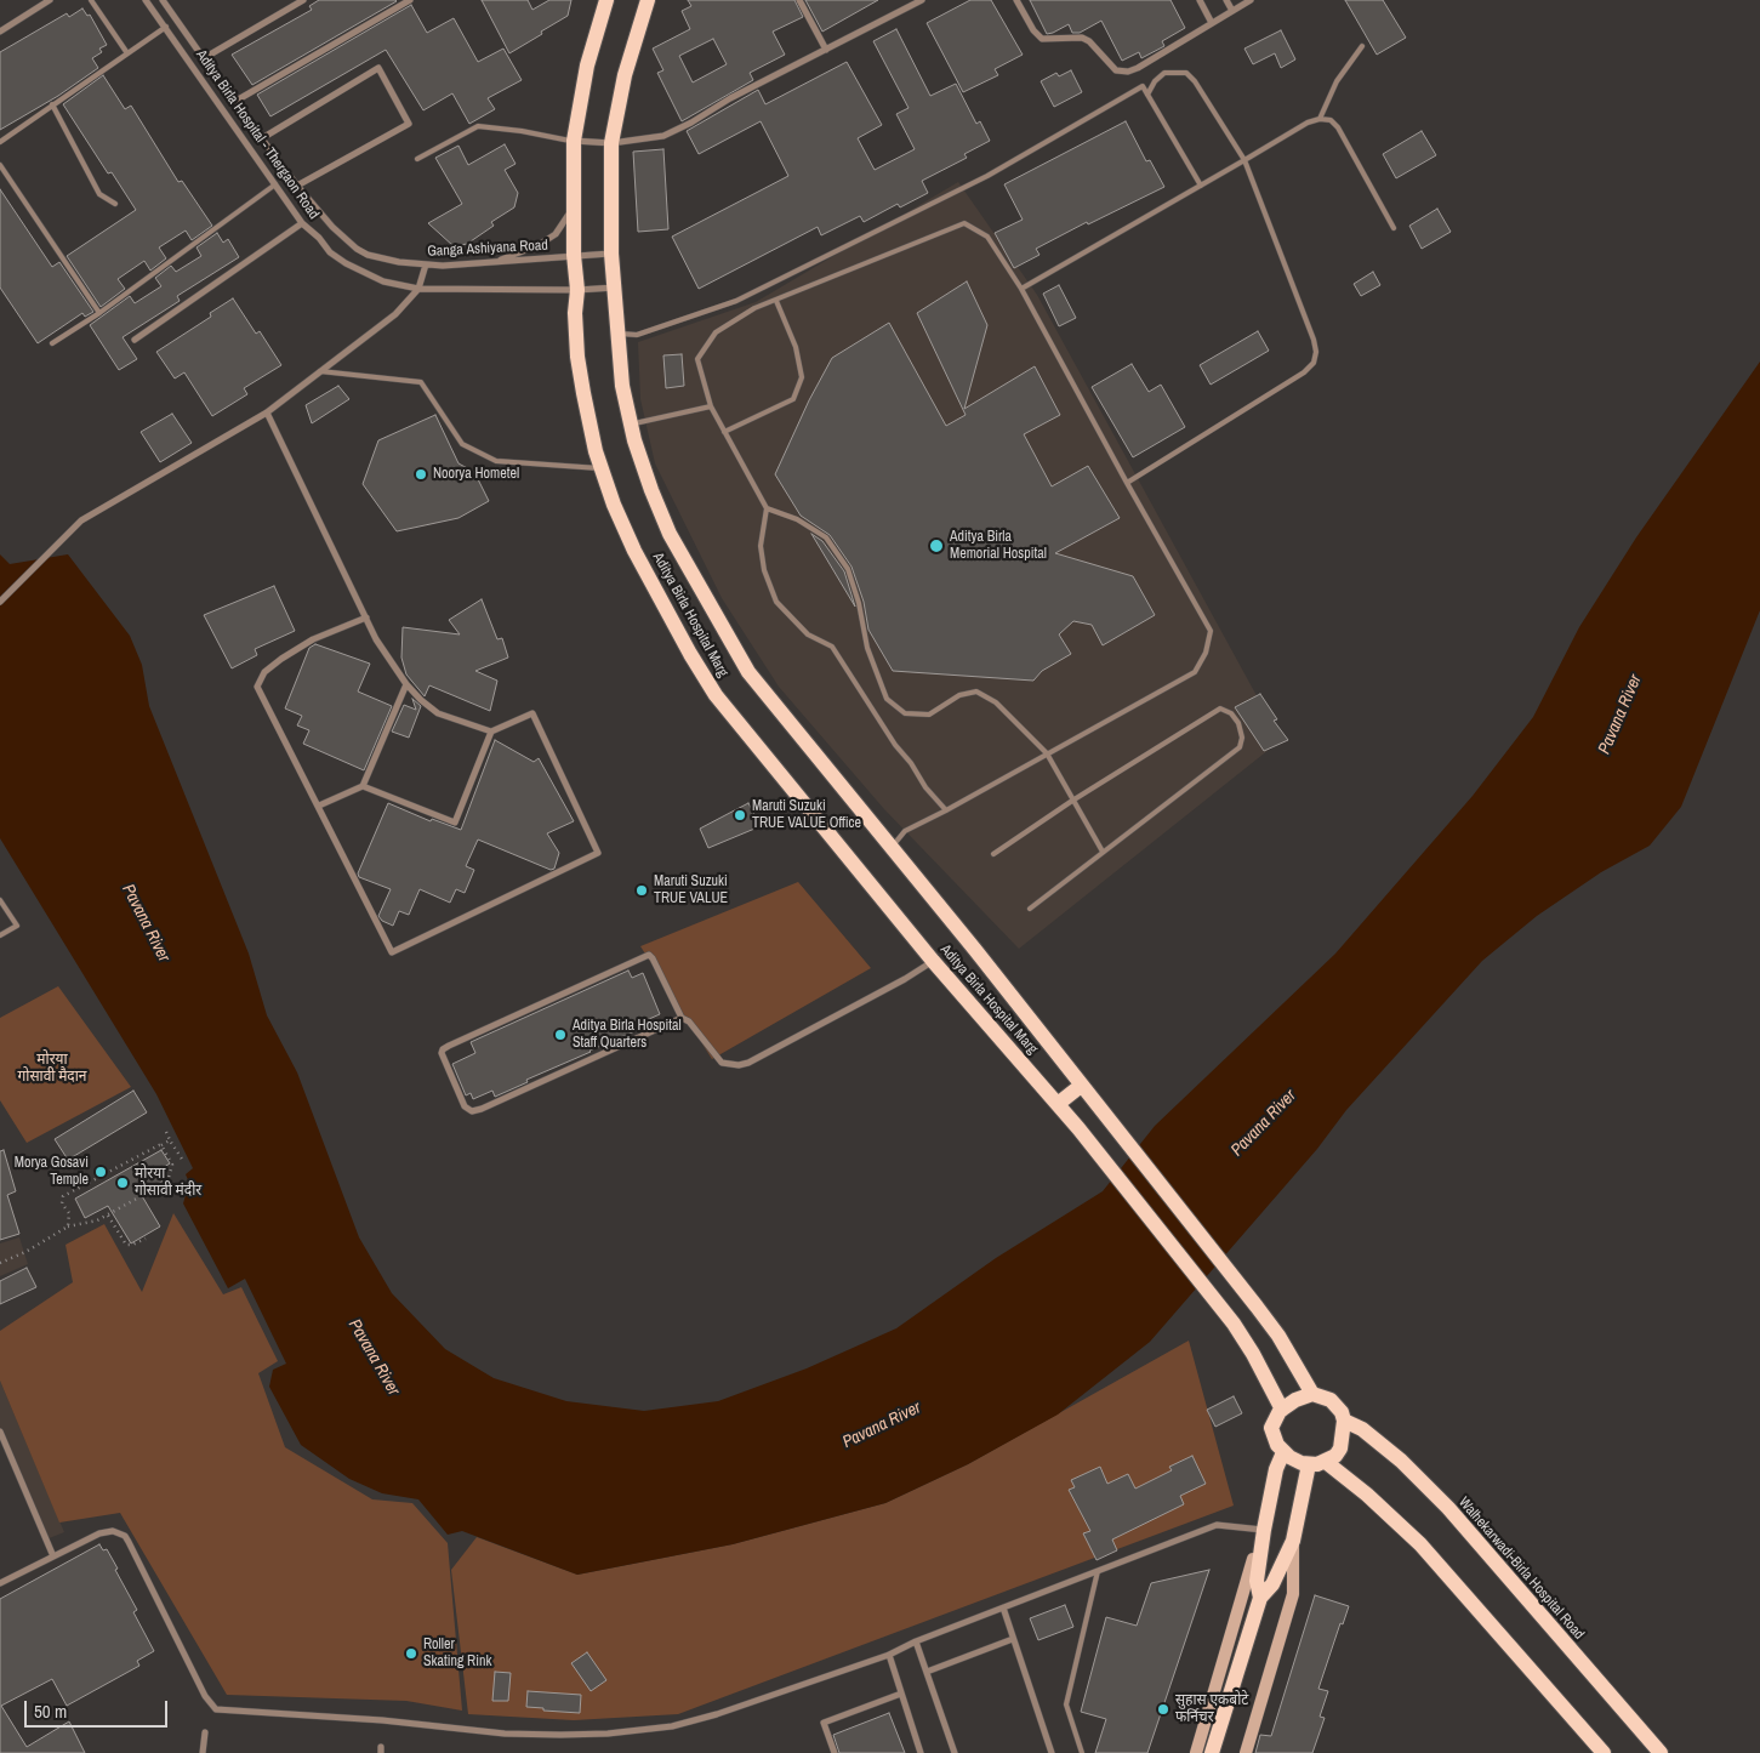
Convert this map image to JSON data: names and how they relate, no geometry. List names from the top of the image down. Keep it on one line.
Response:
{"streets":{"main road":["Aditya Birla Hospital Marg","Walhekarwadi-Birla Hospital Road"],"street":["Aditya Birla Hospital - Thergaon Road","Ganga Ashiyana Road"]},"crossings":[["Aditya Birla Hospital - Thergaon Road","Aditya Birla Hospital Marg"],["Ganga Ashiyana Road","Aditya Birla Hospital Marg"],["Aditya Birla Hospital Marg","Walhekarwadi-Birla Hospital Road"]],"water":["Pavana River"],"parks":["मोरया गोसावी मैदान"],"places":["Noorya Hometel","Aditya Birla Memorial Hospital","Maruti Suzuki TRUE VALUE Office","Maruti Suzuki TRUE VALUE","Aditya Birla Hospital Staff Quarters","Morya Gosavi Temple","मोरया गोसावी मंदीर","Roller Skating Rink","सुहास एकबोटे फर्निचर"],"scale_bar":"50 m"}
